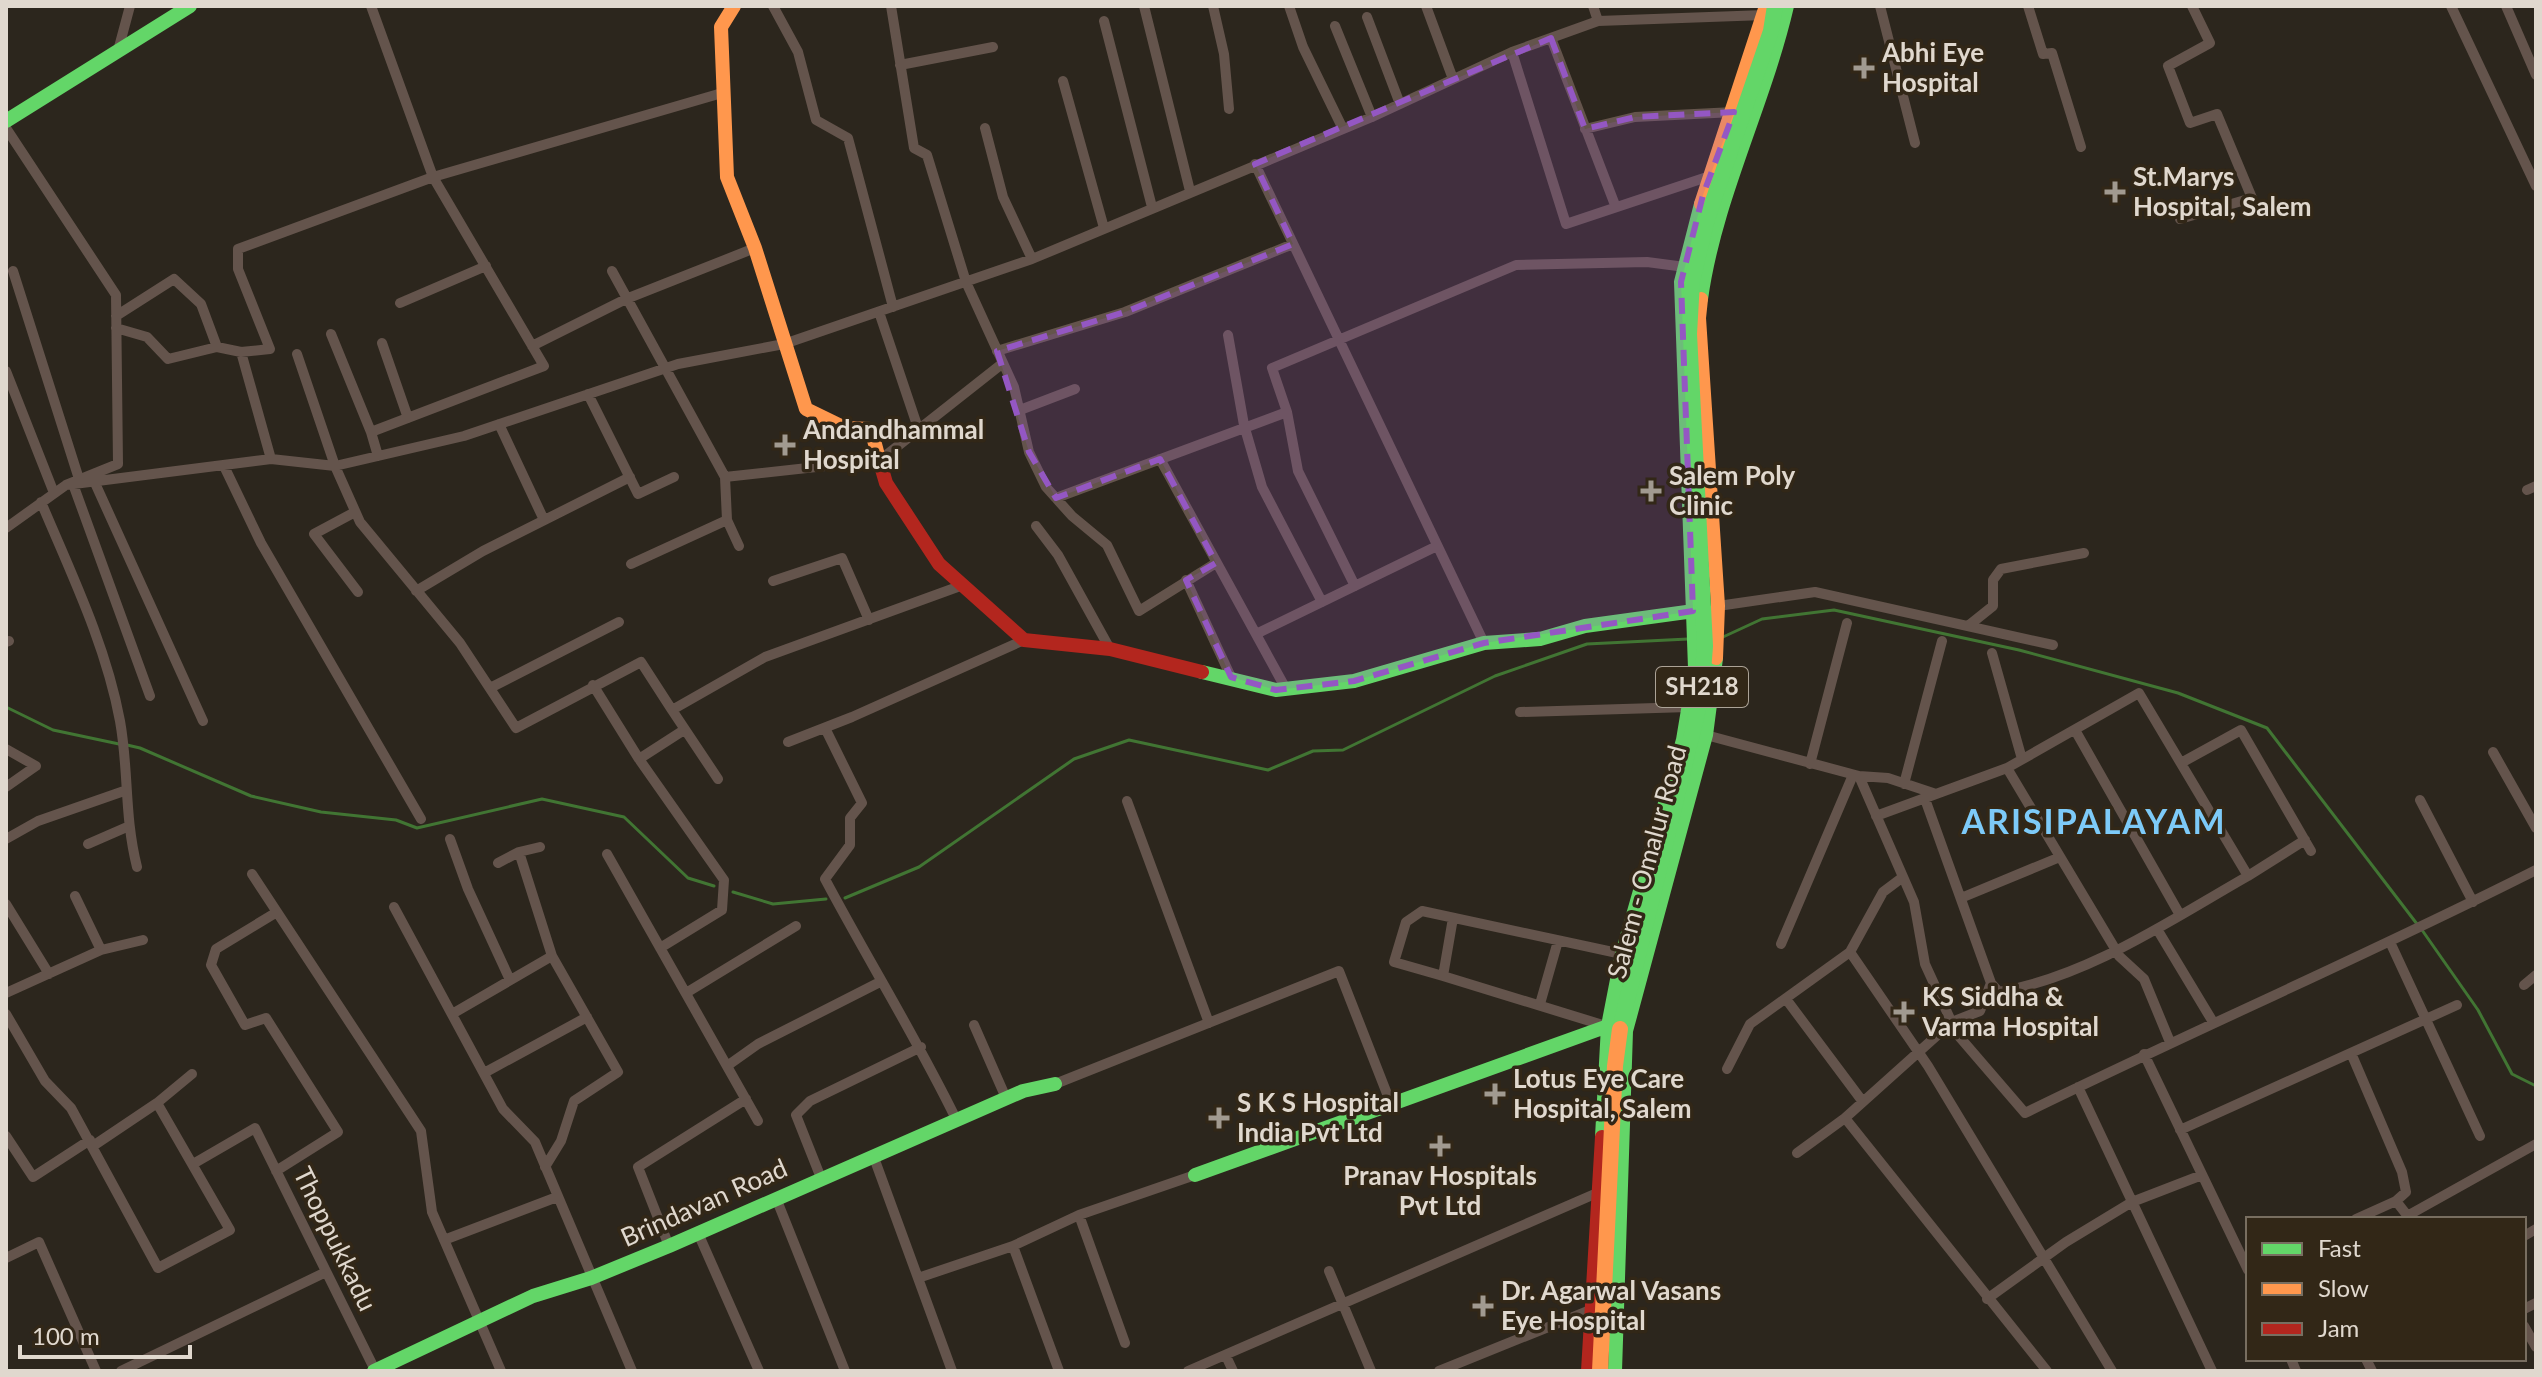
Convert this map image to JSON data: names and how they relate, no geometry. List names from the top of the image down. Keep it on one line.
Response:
{"streets":{"main road":["SH218","Salem - Omalur Road","Brindavan Road"],"street":["Thoppukkadu"]},"crossings":[["SH218","Salem - Omalur Road"],["Brindavan Road","Thoppukkadu"]],"districts":["ARISIPALAYAM"],"places":{"health":["Abhi Eye Hospital","St.Marys Hospital, Salem","Andandhammal Hospital","Salem Poly Clinic","KS Siddha & Varma Hospital","Lotus Eye Care Hospital, Salem","S K S Hospital India Pvt Ltd","Pranav Hospitals Pvt Ltd","Dr. Agarwal Vasans Eye Hospital"]},"legend":["Fast","Slow","Jam"],"scale_bar":"100 m"}
